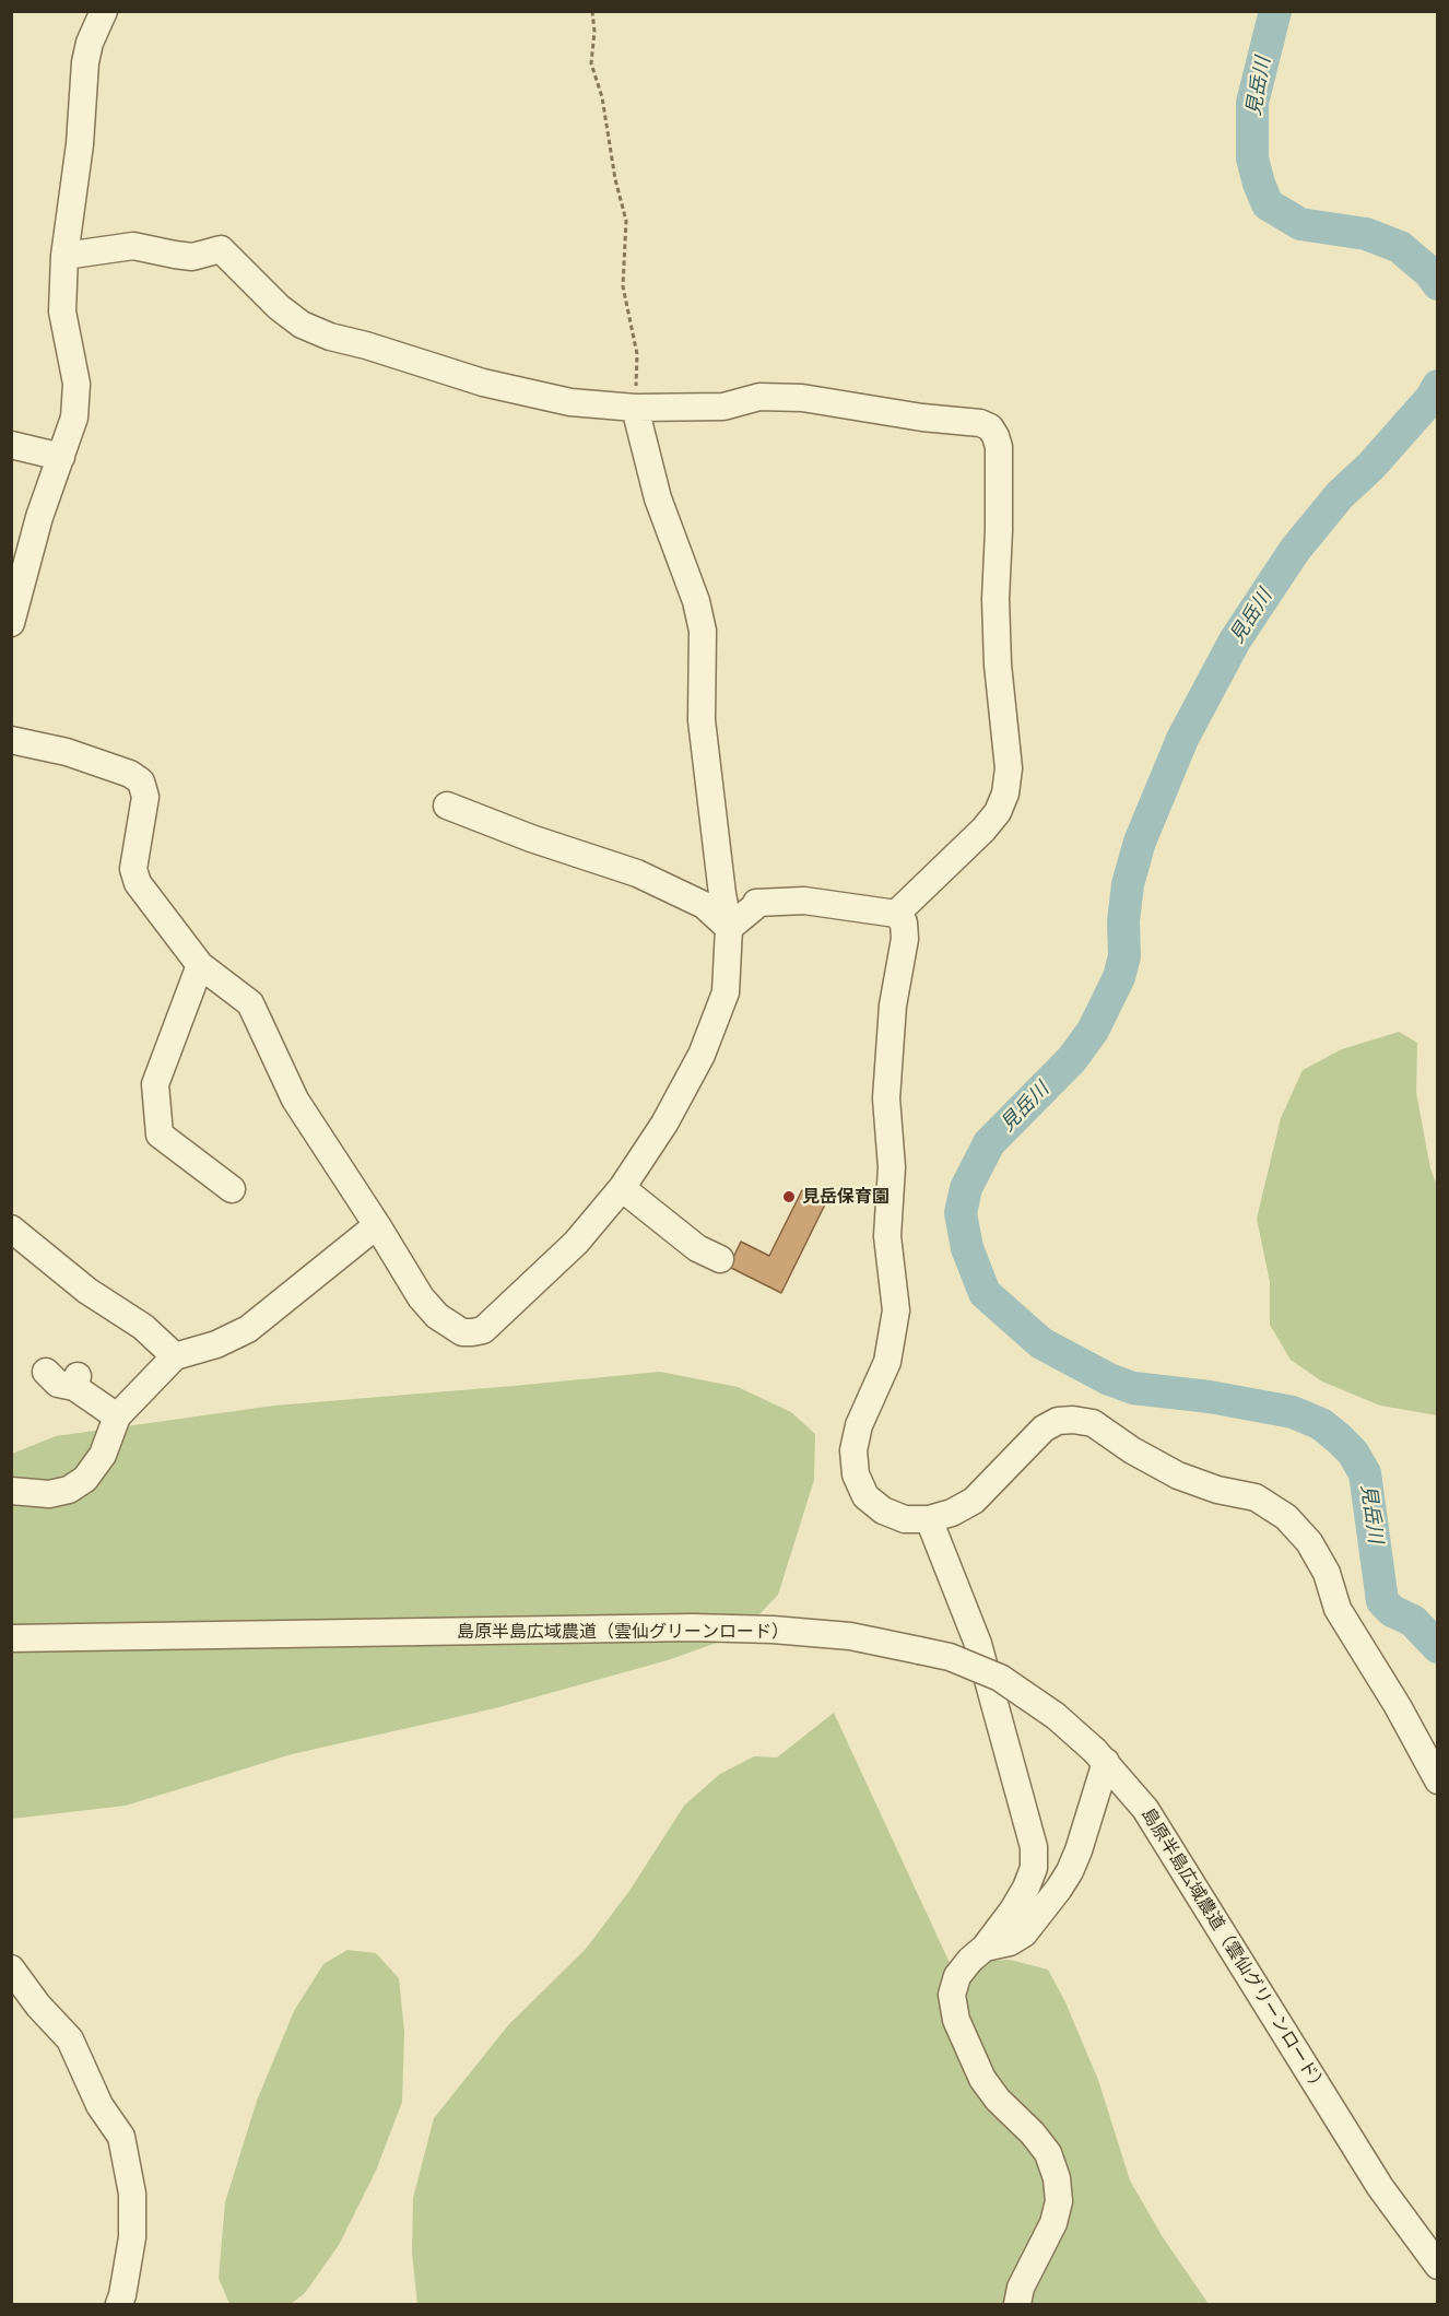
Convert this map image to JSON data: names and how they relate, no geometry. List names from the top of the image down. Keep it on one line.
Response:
{"streets":{"street":["島原半島広域農道（雲仙グリーンロード）"]},"water":["見岳川"],"places":["見岳保育園"]}
